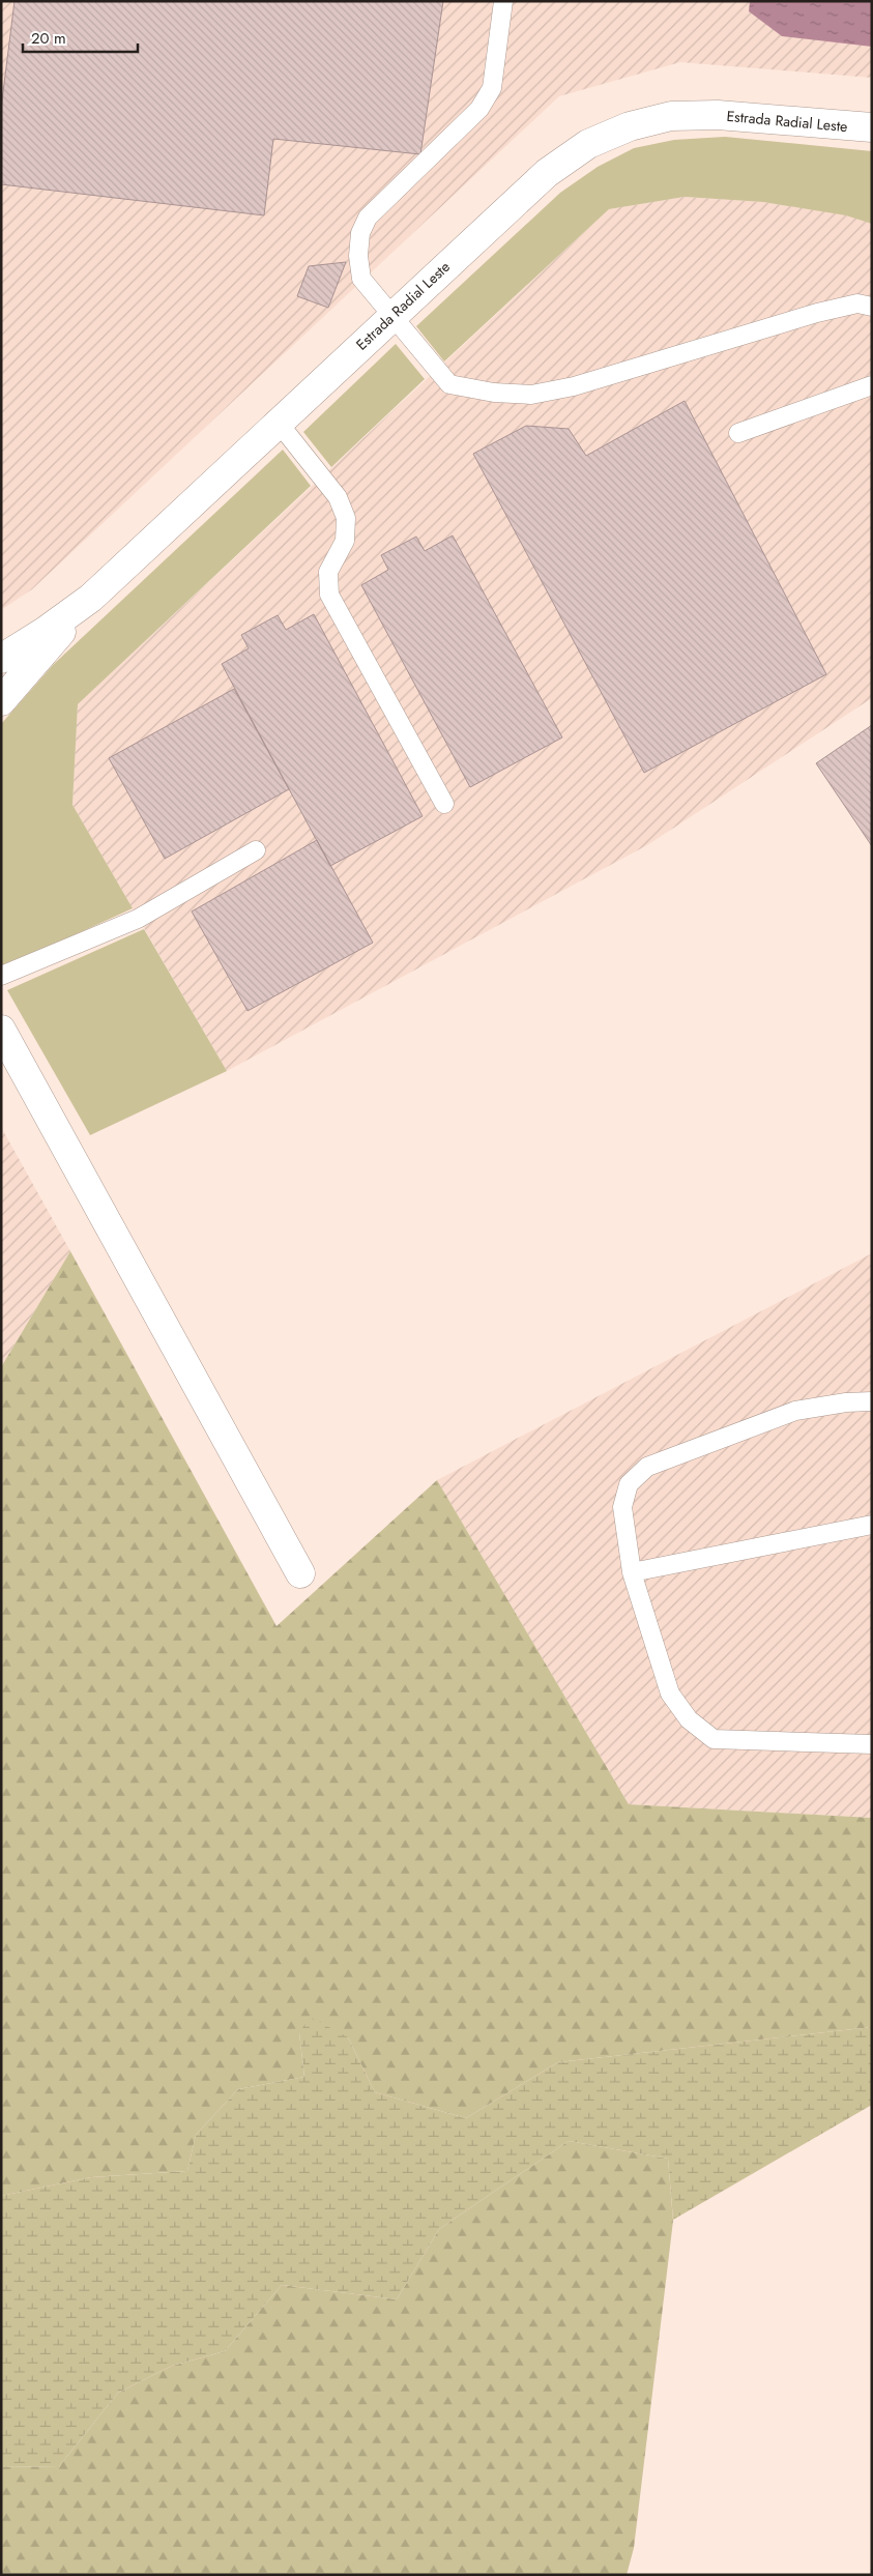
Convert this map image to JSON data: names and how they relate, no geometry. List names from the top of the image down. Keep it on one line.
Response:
{"streets":{"street":["Estrada Radial Leste"]},"scale_bar":"20 m"}
